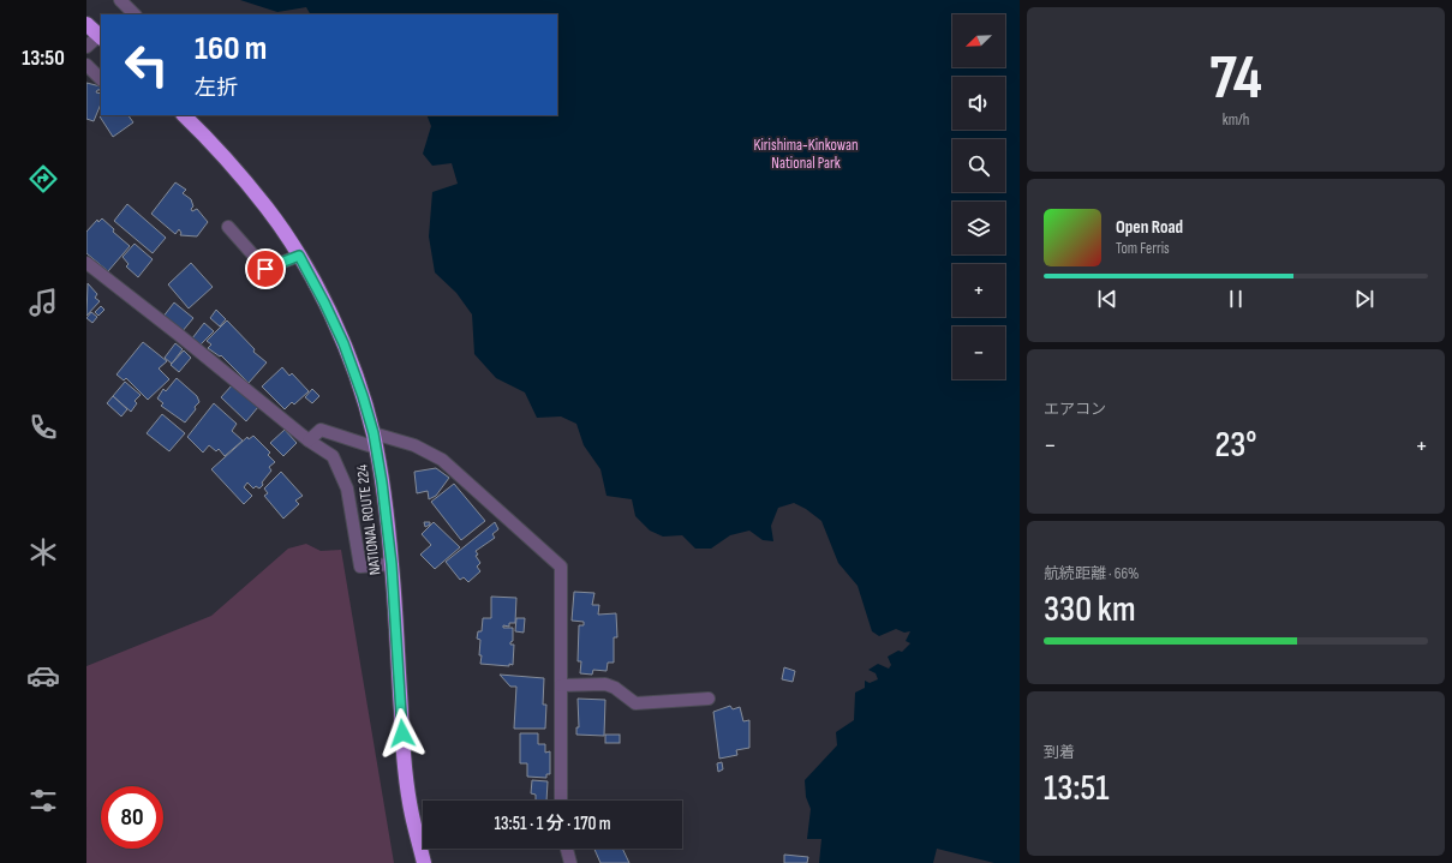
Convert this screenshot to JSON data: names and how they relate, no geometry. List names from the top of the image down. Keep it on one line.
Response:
{"streets":{"highway":["NATIONAL ROUTE 224"]},"parks":["Kirishima-Kinkowan National Park"],"north":"bottom left","page":{"tabs":"13:50","tile":[["74","km/h"],"エアコン",["航続距離 · 66%","330 km"],["到着","13:51"]],"map_buttons":["+","−"],"turn":["160 m","左折"],"song":["Open Road","Tom Ferris"],"heat":["−","23°","+"],"limit":"80","trip":"13:51 · 1 分 · 170 m"}}
